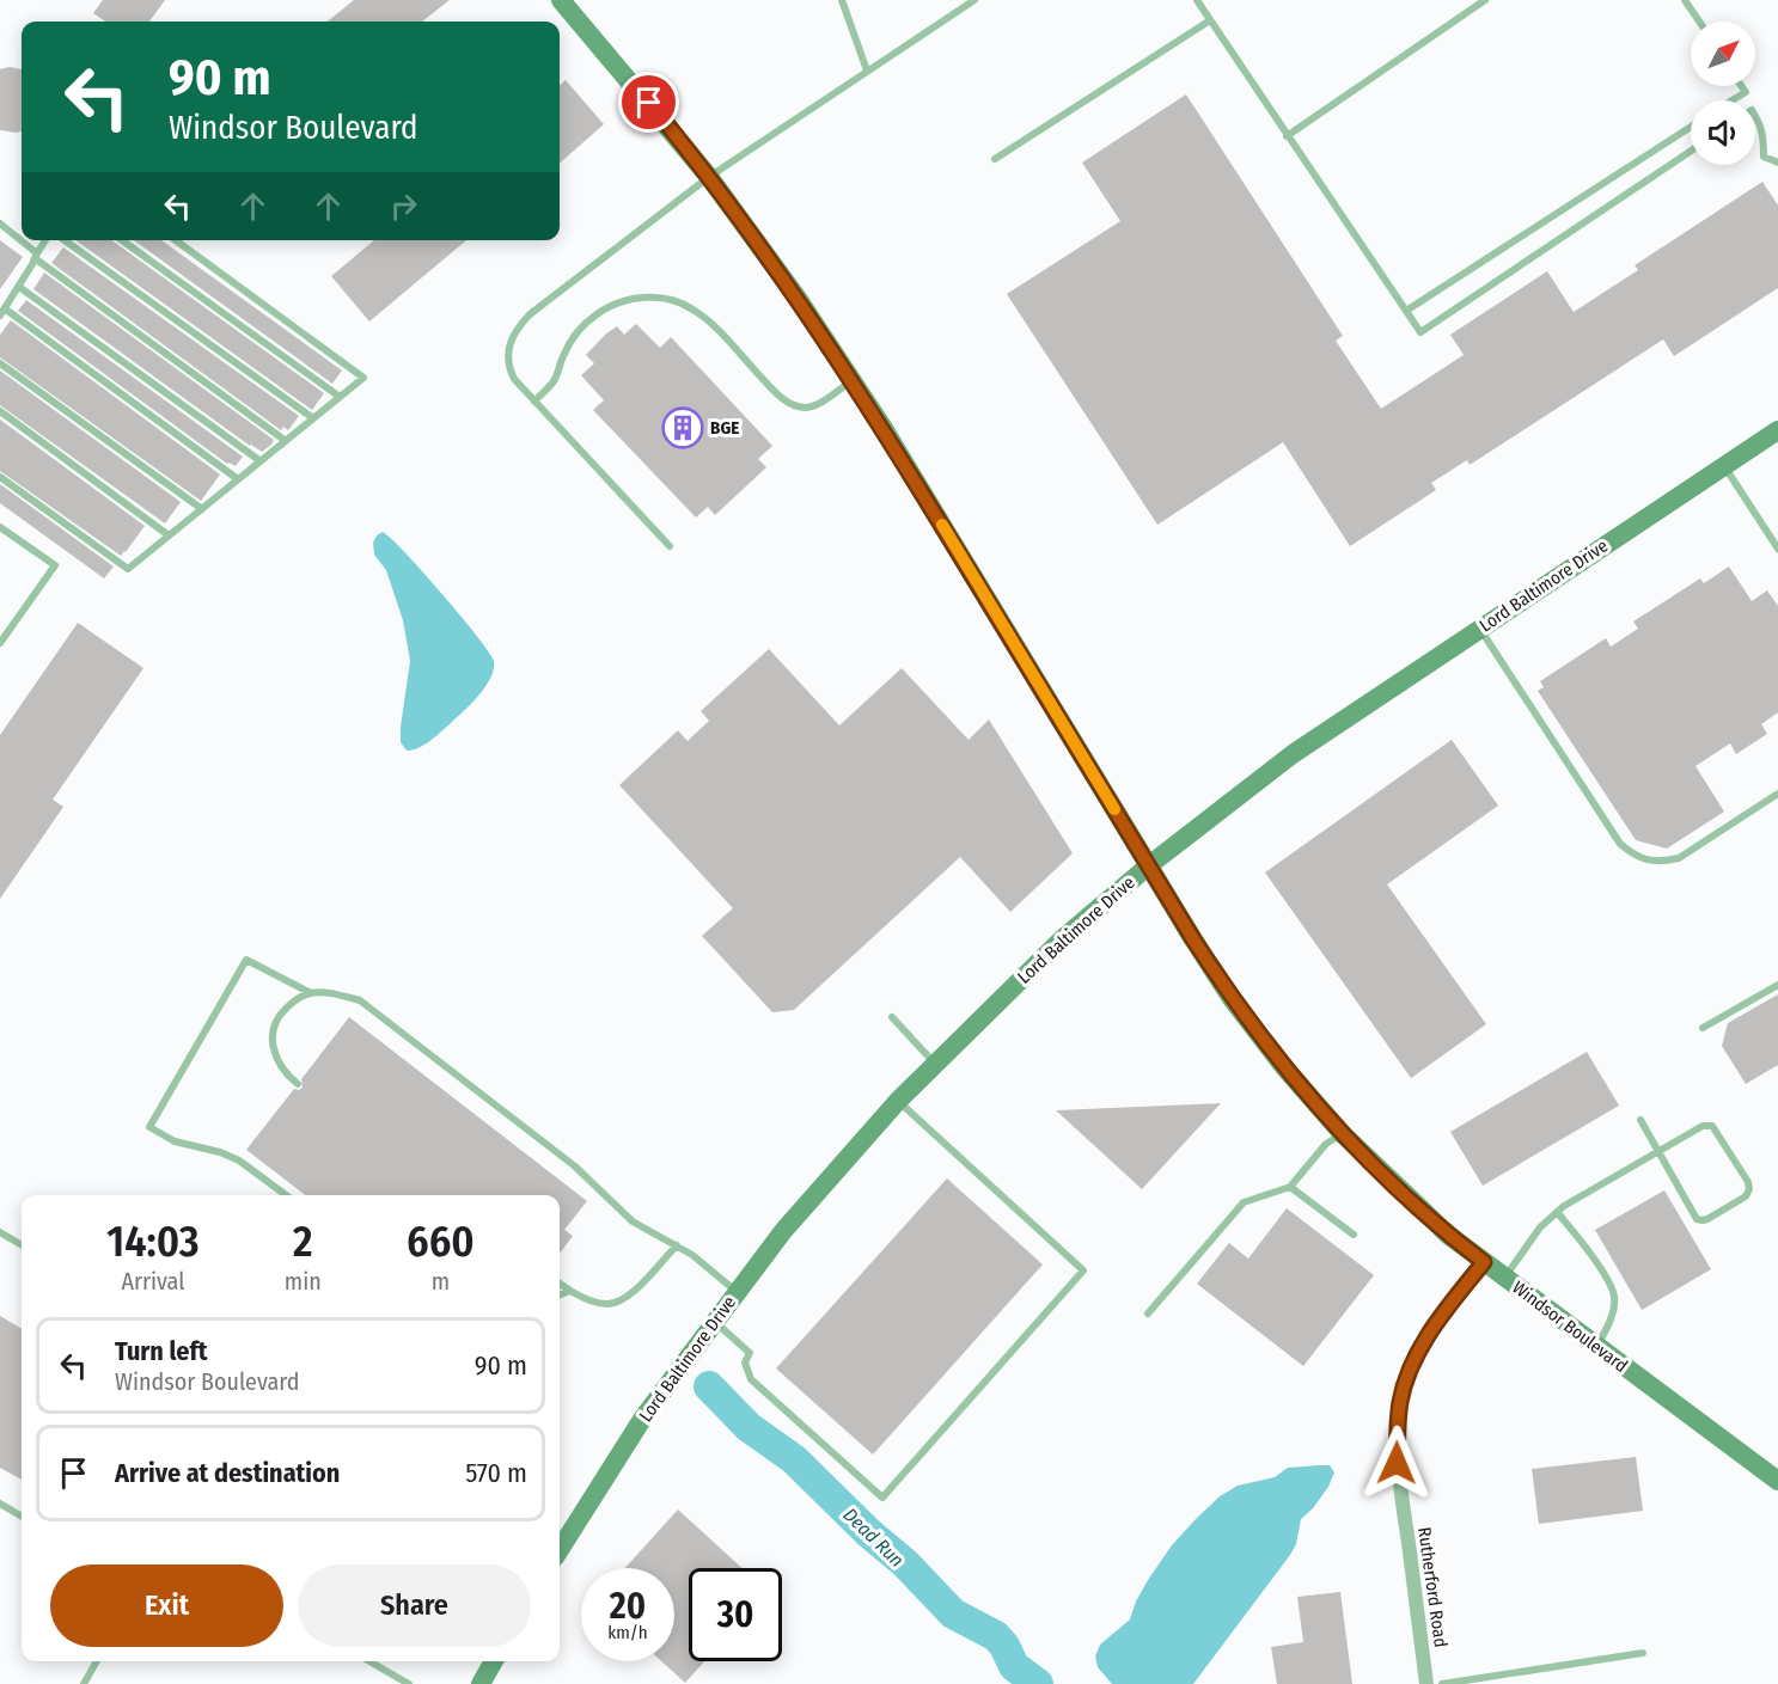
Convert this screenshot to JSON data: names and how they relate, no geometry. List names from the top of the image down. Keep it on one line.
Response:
{"streets":{"main road":["Lord Baltimore Drive","Windsor Boulevard"],"street":["Rutherford Road"]},"crossings":[["Lord Baltimore Drive","Windsor Boulevard"],["Windsor Boulevard","Rutherford Road"]],"water":["Dead Run"],"places":{"building":["BGE"]},"north":"top right","page":{"turn":["90 m","Windsor Boulevard"],"eta":["14:03","Arrival","2","min","660","m"],"list":[{"name":"Turn left","note":"Windsor Boulevard","value":"90 m"},{"name":"Arrive at destination","value":"570 m"}],"buttons":["Exit","Share"],"speed":"20 km/h","limit":"30"}}
